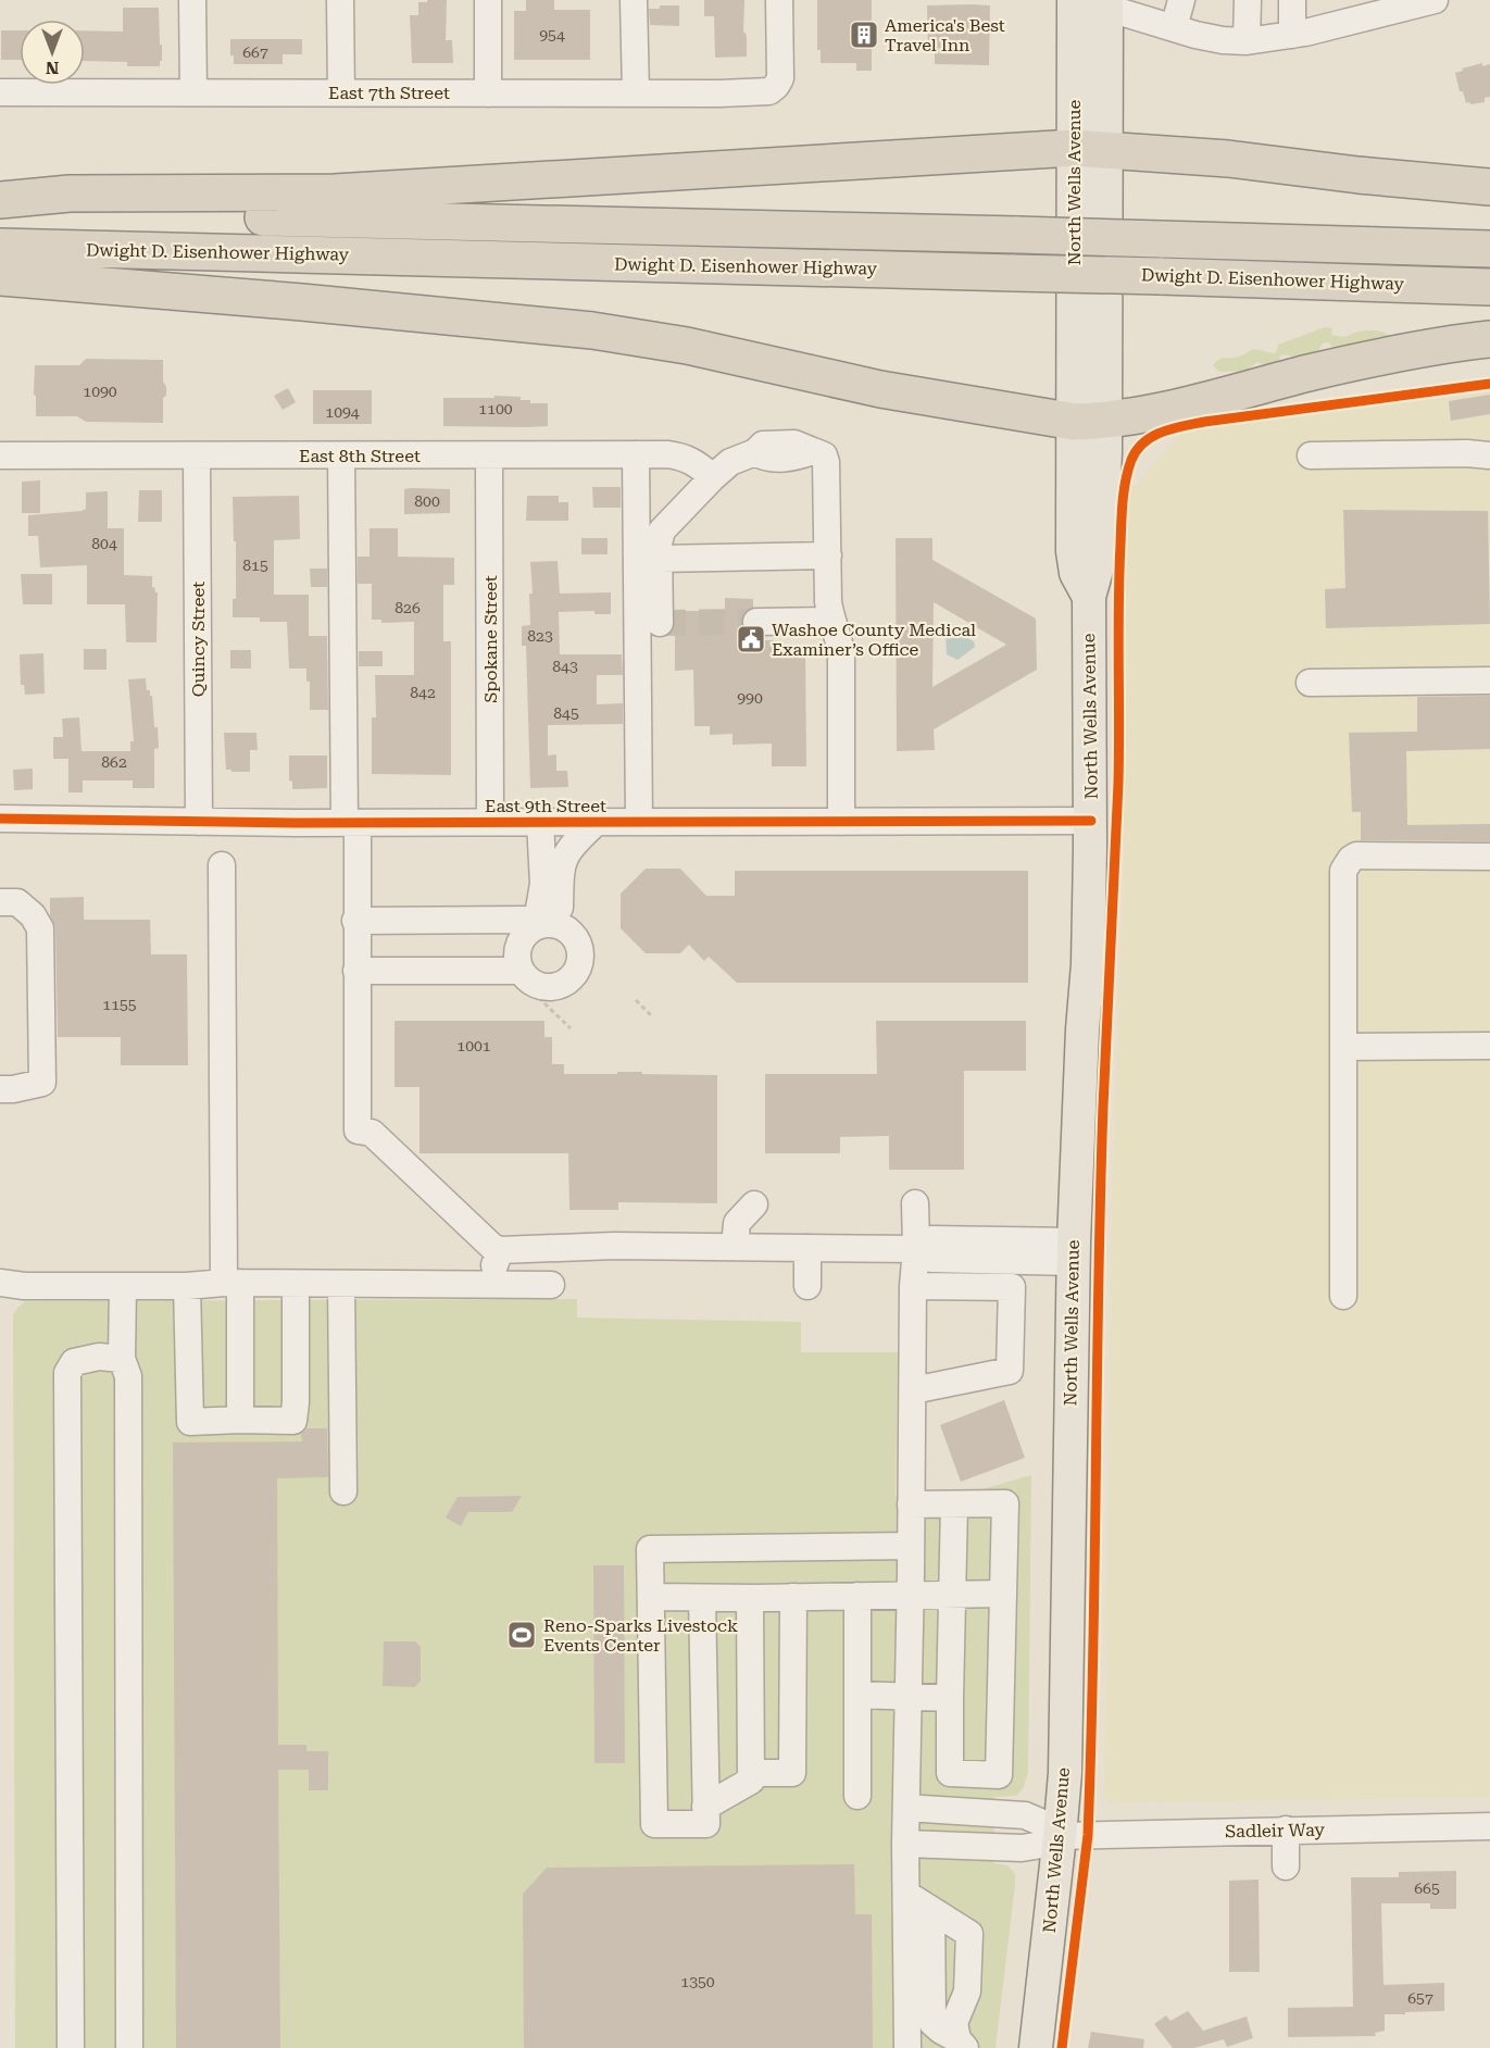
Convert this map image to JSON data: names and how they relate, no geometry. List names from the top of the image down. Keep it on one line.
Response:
{"streets":{"highway":["Dwight D. Eisenhower Highway"],"main road":["North Wells Avenue"],"street":["East 7th Street","East 8th Street","Quincy Street","Spokane Street","East 9th Street","Sadleir Way"]},"crossings":[["North Wells Avenue","East 9th Street"],["North Wells Avenue","Sadleir Way"],["East 8th Street","Quincy Street"],["East 8th Street","Spokane Street"],["Quincy Street","East 9th Street"],["Spokane Street","East 9th Street"]],"places":{"building":["America's Best Travel Inn"],"public building":["Washoe County Medical Examiner’s Office"],"sports":["Reno-Sparks Livestock Events Center"]},"house_numbers":["954","667","1090","1100","1094","800","804","815","826","823","843","842","990","845","862","1155","1001","665","1350","657"],"north":"bottom"}
